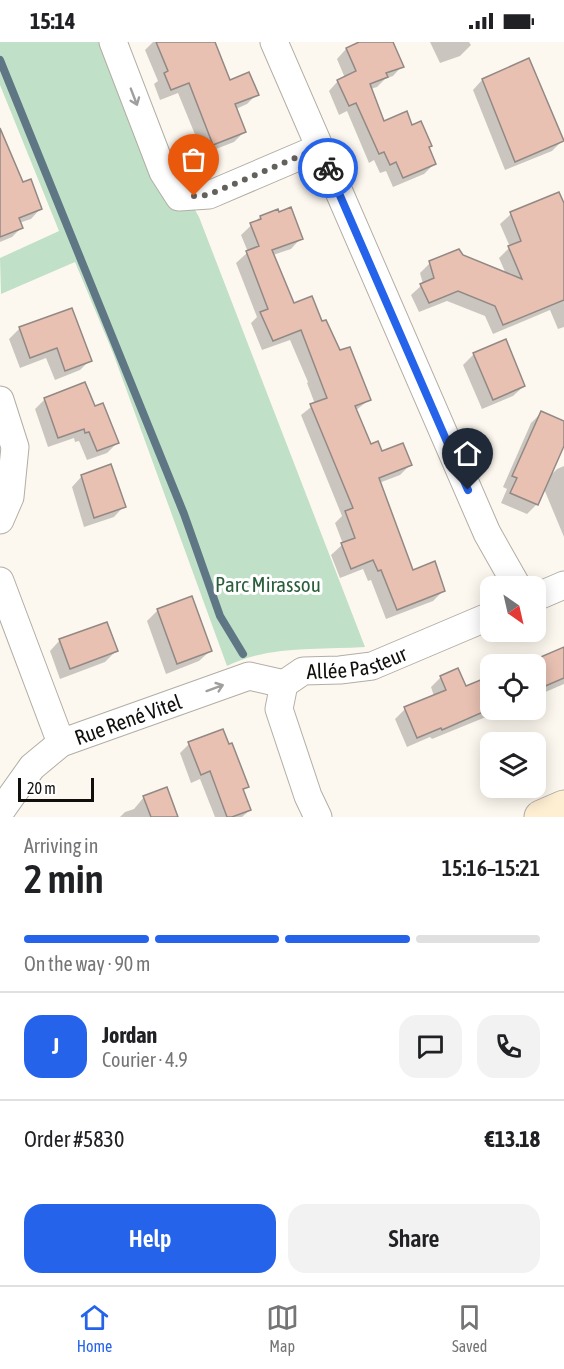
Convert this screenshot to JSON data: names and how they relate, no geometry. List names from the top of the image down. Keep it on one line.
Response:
{"streets":{"street":["Allée Pasteur","Rue René Vitel"]},"crossings":[["Allée Pasteur","Rue René Vitel"]],"one_way":["Rue René Vitel"],"parks":["Parc Mirassou"],"scale_bar":"20 m","north":"bottom right","page":{"status":"15:14","scale":"20 m","heading":["2 min","Arriving in","15:16–15:21"],"panel":["Jordan","Courier · 4.9","Order #5830","€13.18"],"bar":"On the way · 90 m","round":"J","buttons":["Help","Share"],"tabs":["Home","Map","Saved"]}}
